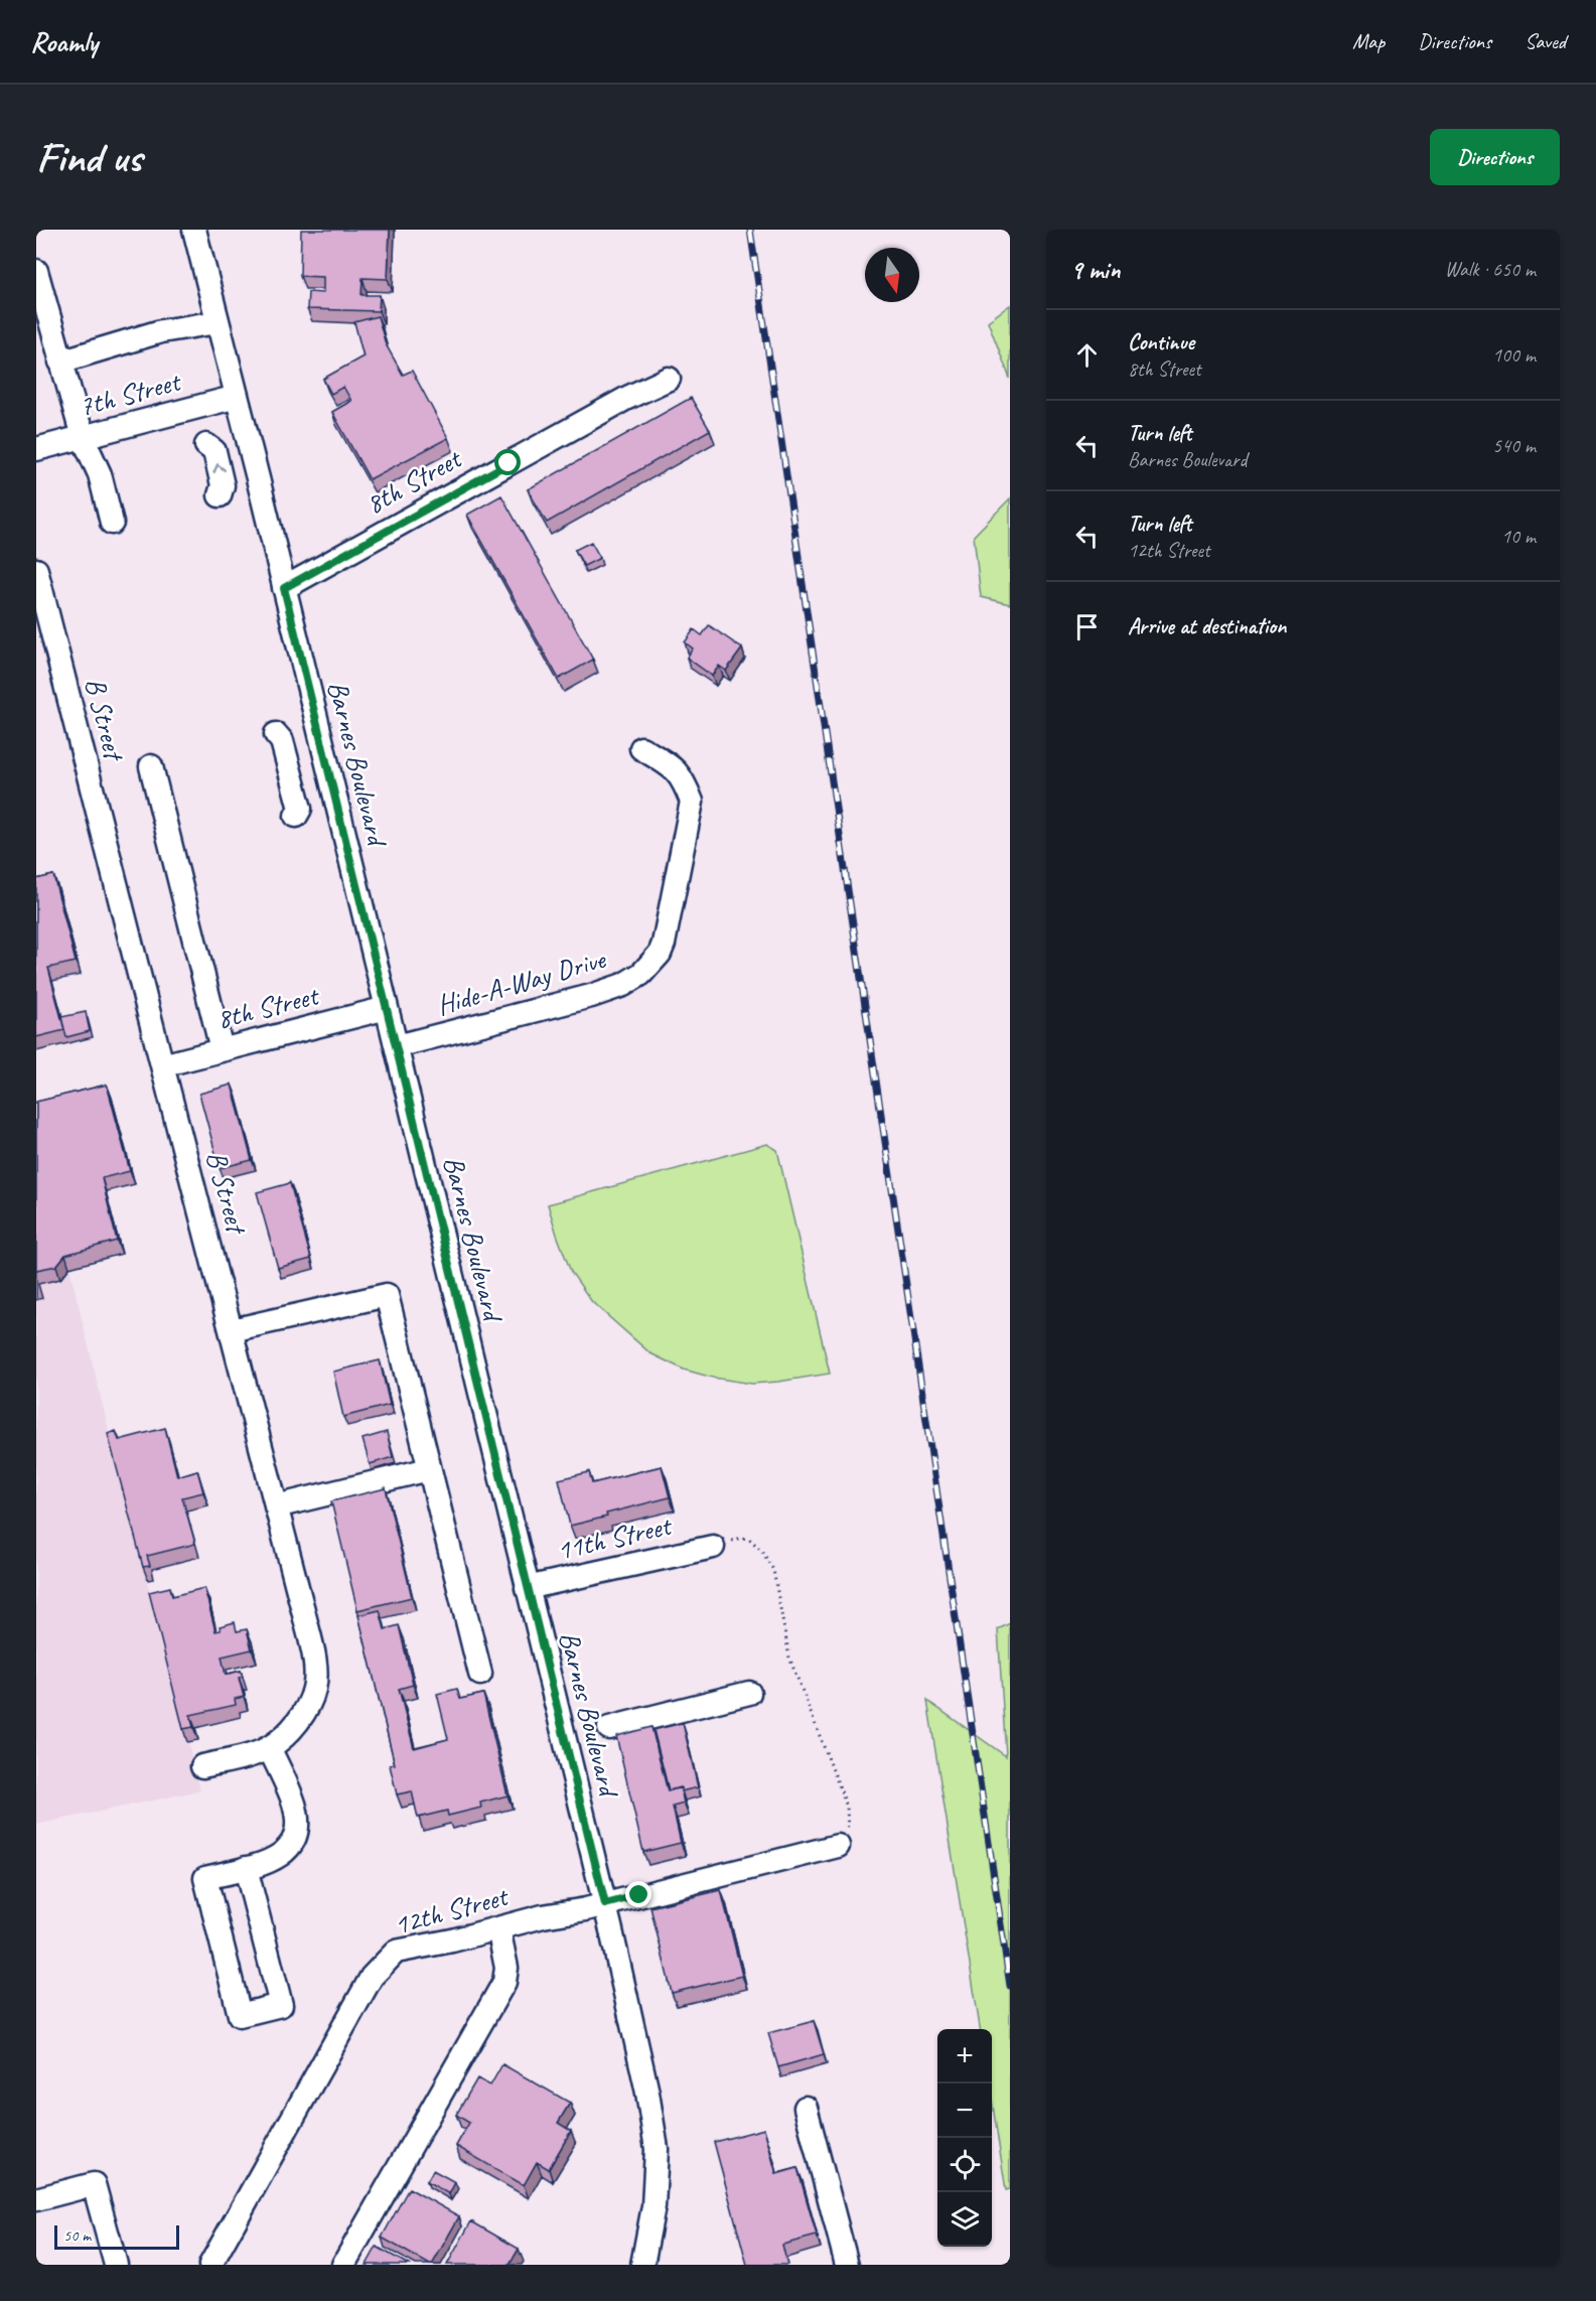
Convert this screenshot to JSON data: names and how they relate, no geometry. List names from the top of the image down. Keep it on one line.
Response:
{"streets":{"street":["7th Street","8th Street","B Street","Barnes Boulevard","Hide-A-Way Drive","11th Street","12th Street"]},"crossings":[["7th Street","Barnes Boulevard"],["8th Street","B Street"],["8th Street","Barnes Boulevard"],["Barnes Boulevard","Hide-A-Way Drive"],["Barnes Boulevard","11th Street"],["Barnes Boulevard","12th Street"]],"scale_bar":"50 m","north":"bottom","page":{"header":"Roamly","nav":["Map","Directions","Saved"],"buttons":"Directions","title":"Find us","heading":["9 min","Walk · 650 m"],"list":[["Continue","8th Street","100 m"],["Turn left","Barnes Boulevard","540 m"],["Turn left","12th Street","10 m"],"Arrive at destination"],"map_buttons":["+","−"],"scale":"50 m"}}
